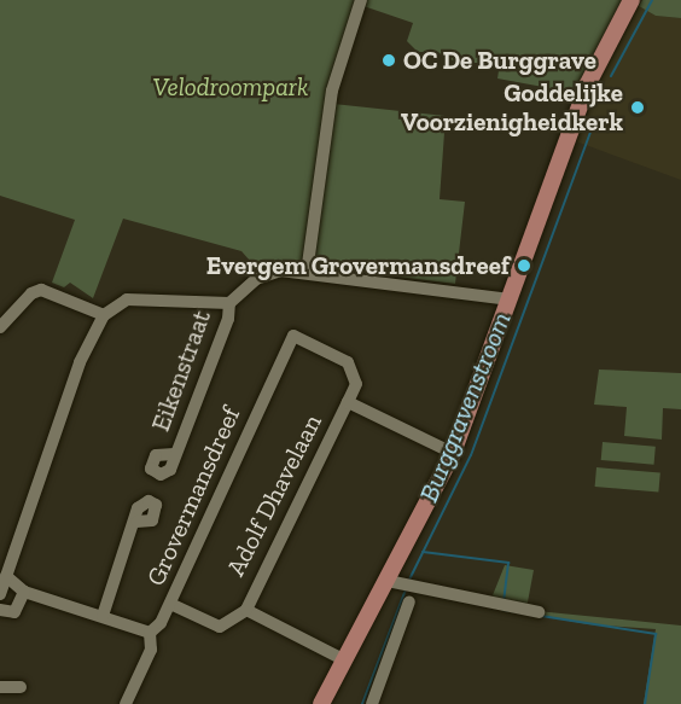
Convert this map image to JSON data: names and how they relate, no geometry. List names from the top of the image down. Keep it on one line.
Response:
{"streets":{"street":["Eikenstraat","Adolf Dhavelaan","Grovermansdreef"]},"crossings":[["Adolf Dhavelaan","Grovermansdreef"]],"water":["Burggravenstroom"],"parks":["Velodroompark"],"places":["OC De Burggrave","Goddelijke Voorzienigheidkerk","Evergem Grovermansdreef"]}
